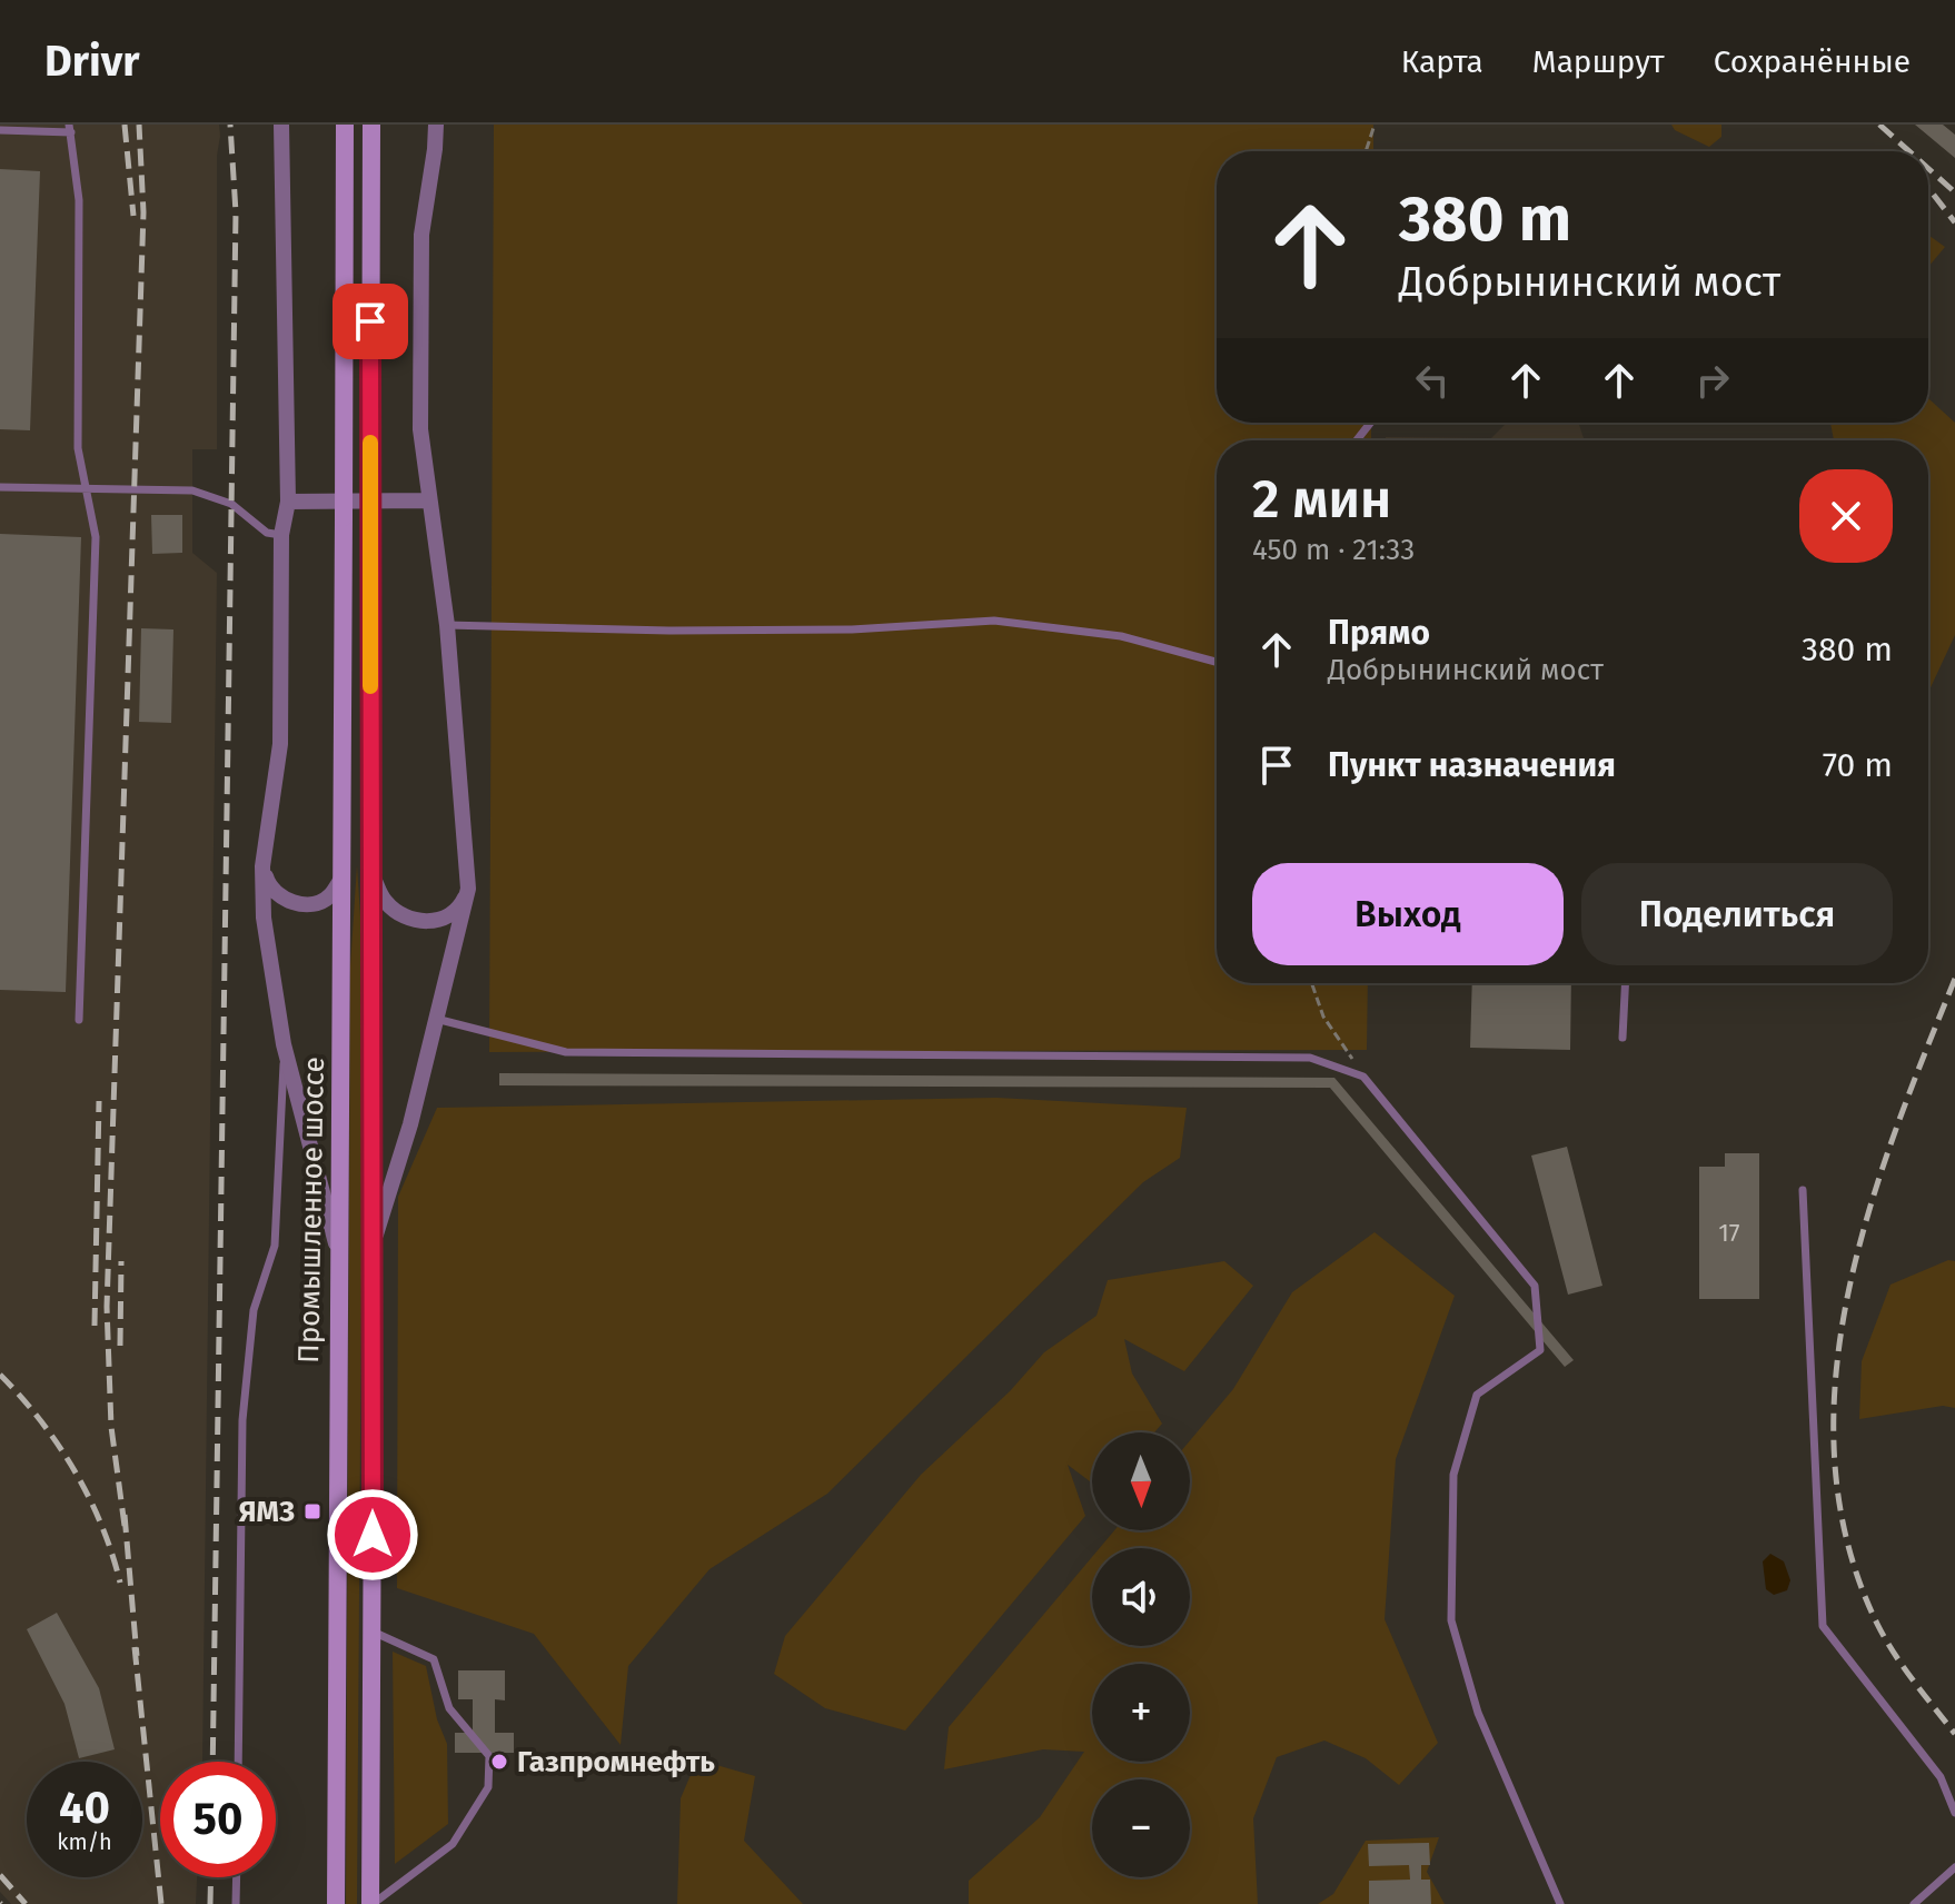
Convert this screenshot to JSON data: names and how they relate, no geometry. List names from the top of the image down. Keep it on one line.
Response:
{"streets":{"main road":["Промышленное шоссе"]},"places":{"transit":["ЯМЗ"],"other":["Газпромнефть"]},"house_numbers":["17"],"north":"bottom","page":{"header":"Drivr","nav":["Карта","Маршрут","Сохранённые"],"turn":["380 m","Добрынинский мост"],"heading":["2 мин","450 m · 21:33"],"list":[{"name":"Прямо","note":"Добрынинский мост","value":"380 m"},{"name":"Пункт назначения","value":"70 m"}],"buttons":["Выход","Поделиться"],"map_buttons":["+","−"],"speed":"40 km/h","limit":"50"}}
